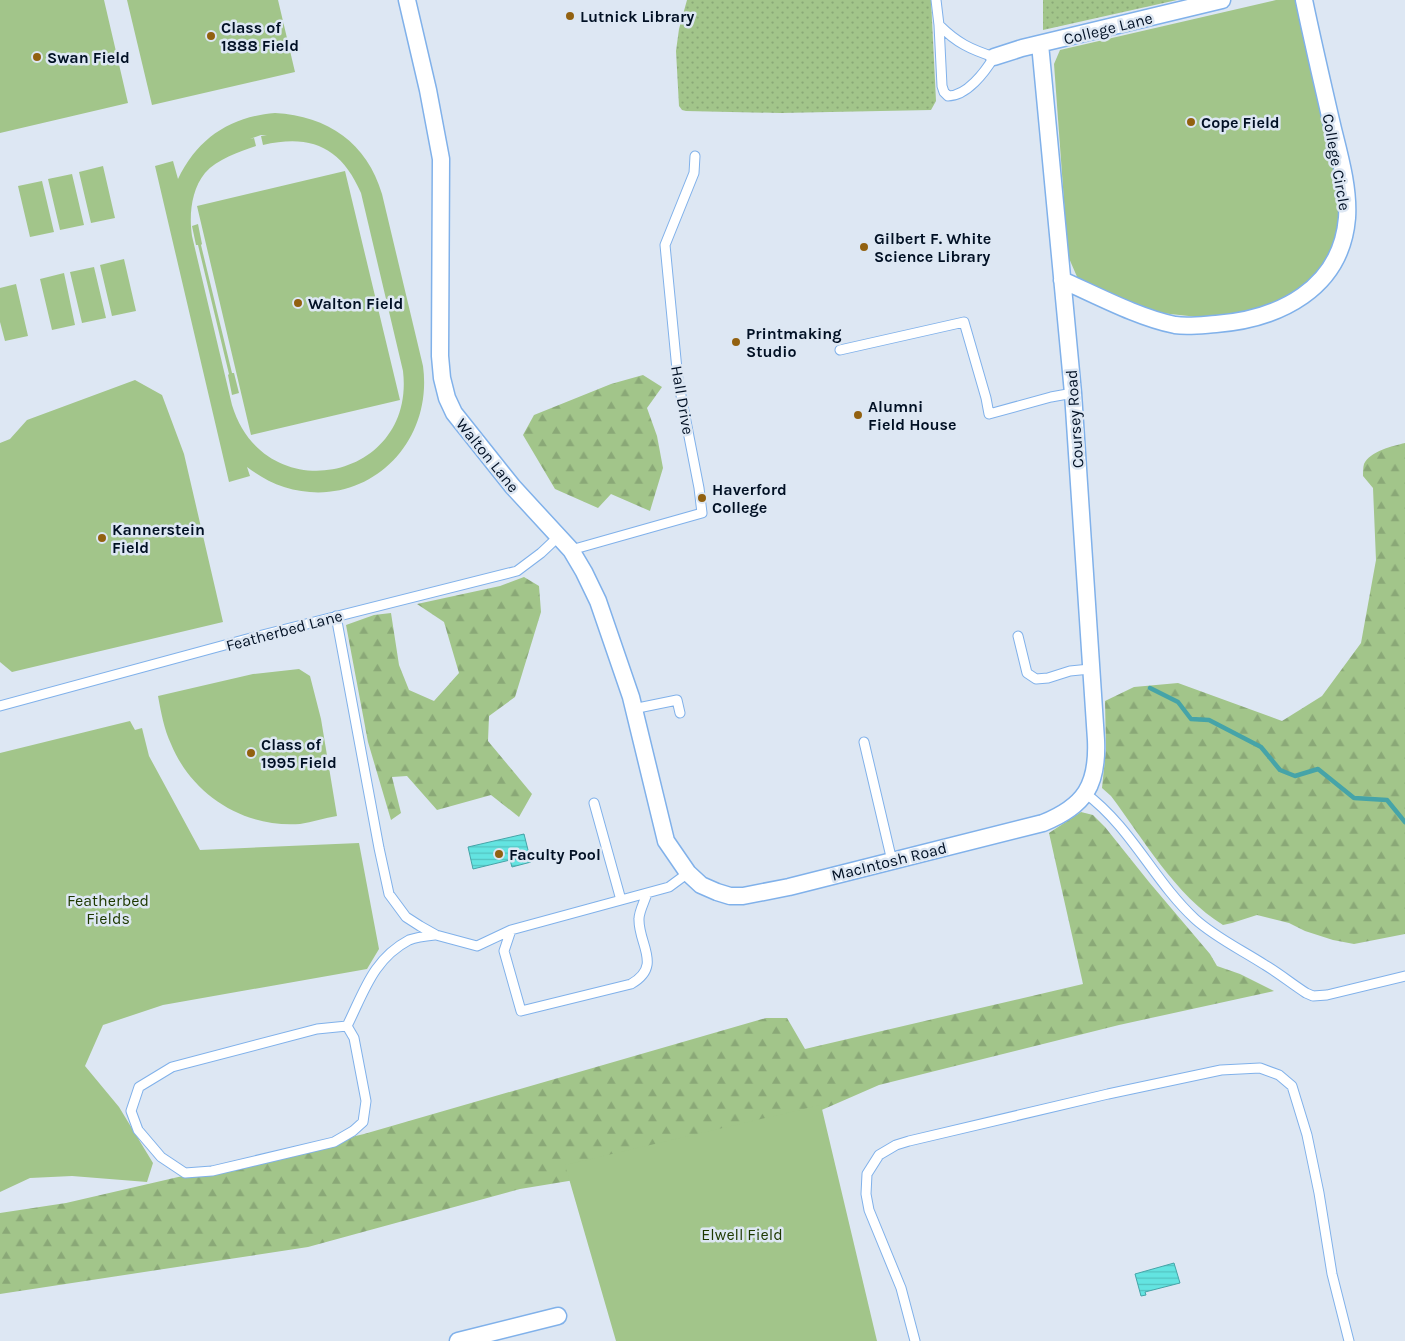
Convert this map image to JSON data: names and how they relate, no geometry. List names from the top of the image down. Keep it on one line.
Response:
{"streets":{"street":["College Lane","College Circle","Coursey Road","Walton Lane","MacIntosh Road"],"lane":["Hall Drive","Featherbed Lane"]},"crossings":[["College Lane","Coursey Road"],["College Circle","Coursey Road"],["Hall Drive","Walton Lane"],["Coursey Road","MacIntosh Road"],["Walton Lane","Featherbed Lane"],["Walton Lane","MacIntosh Road"]],"parks":["Featherbed Fields","Elwell Field"],"places":["Lutnick Library","Class of 1888 Field","Swan Field","Cope Field","Gilbert F. White Science Library","Walton Field","Printmaking Studio","Alumni Field House","Haverford College","Kannerstein Field","Class of 1995 Field","Faculty Pool"]}
